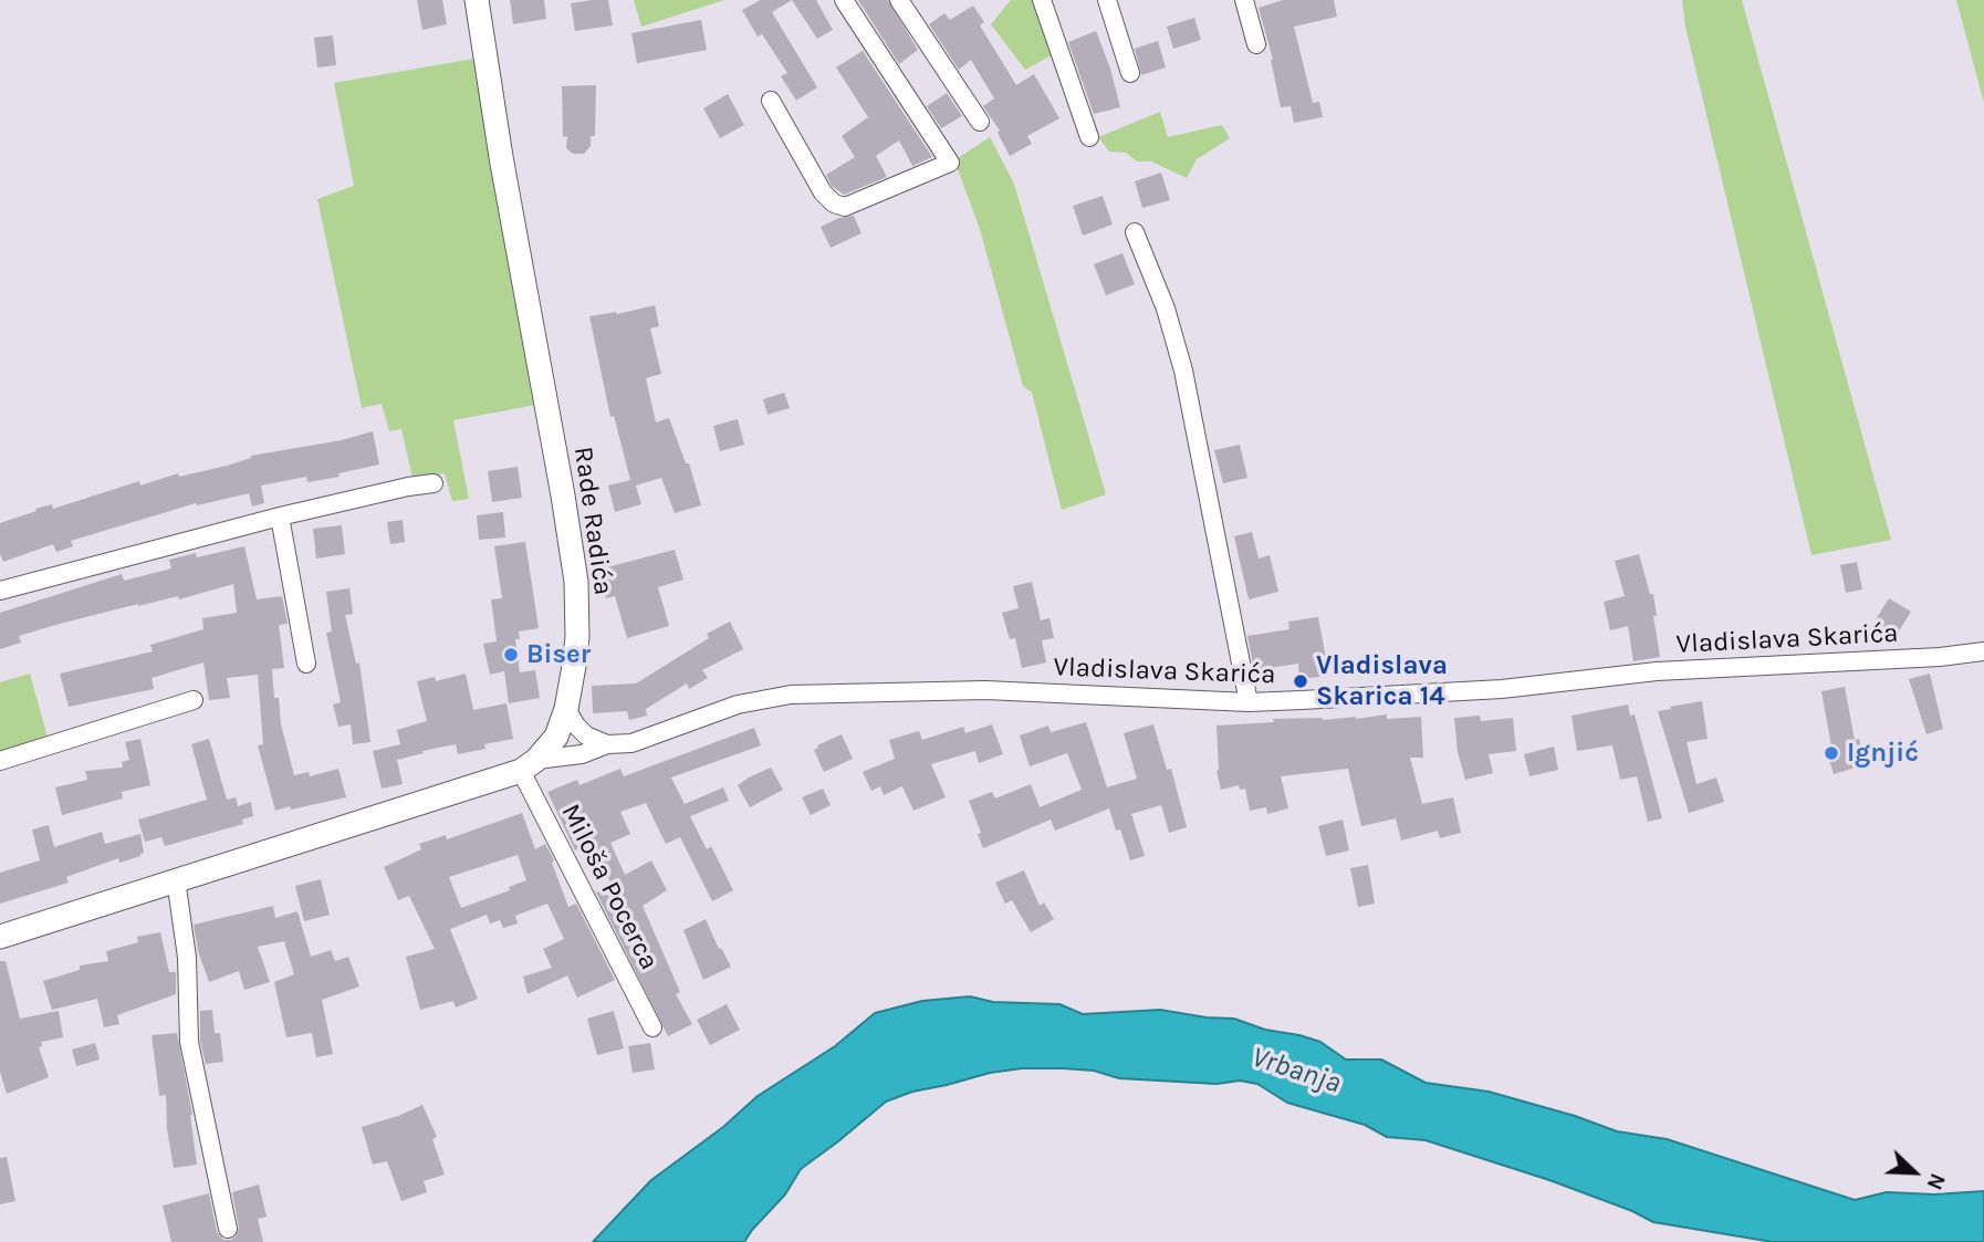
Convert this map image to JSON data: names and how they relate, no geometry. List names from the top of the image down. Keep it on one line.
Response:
{"streets":{"main road":["Rade Radića"],"street":["Vladislava Skarića","Miloša Pocerca"]},"crossings":[["Rade Radića","Vladislava Skarića"],["Rade Radića","Miloša Pocerca"],["Vladislava Skarića","Miloša Pocerca"]],"water":["Vrbanja"],"places":["Biser","Vladislava Skarica 14","Ignjić"],"north":"bottom right"}
